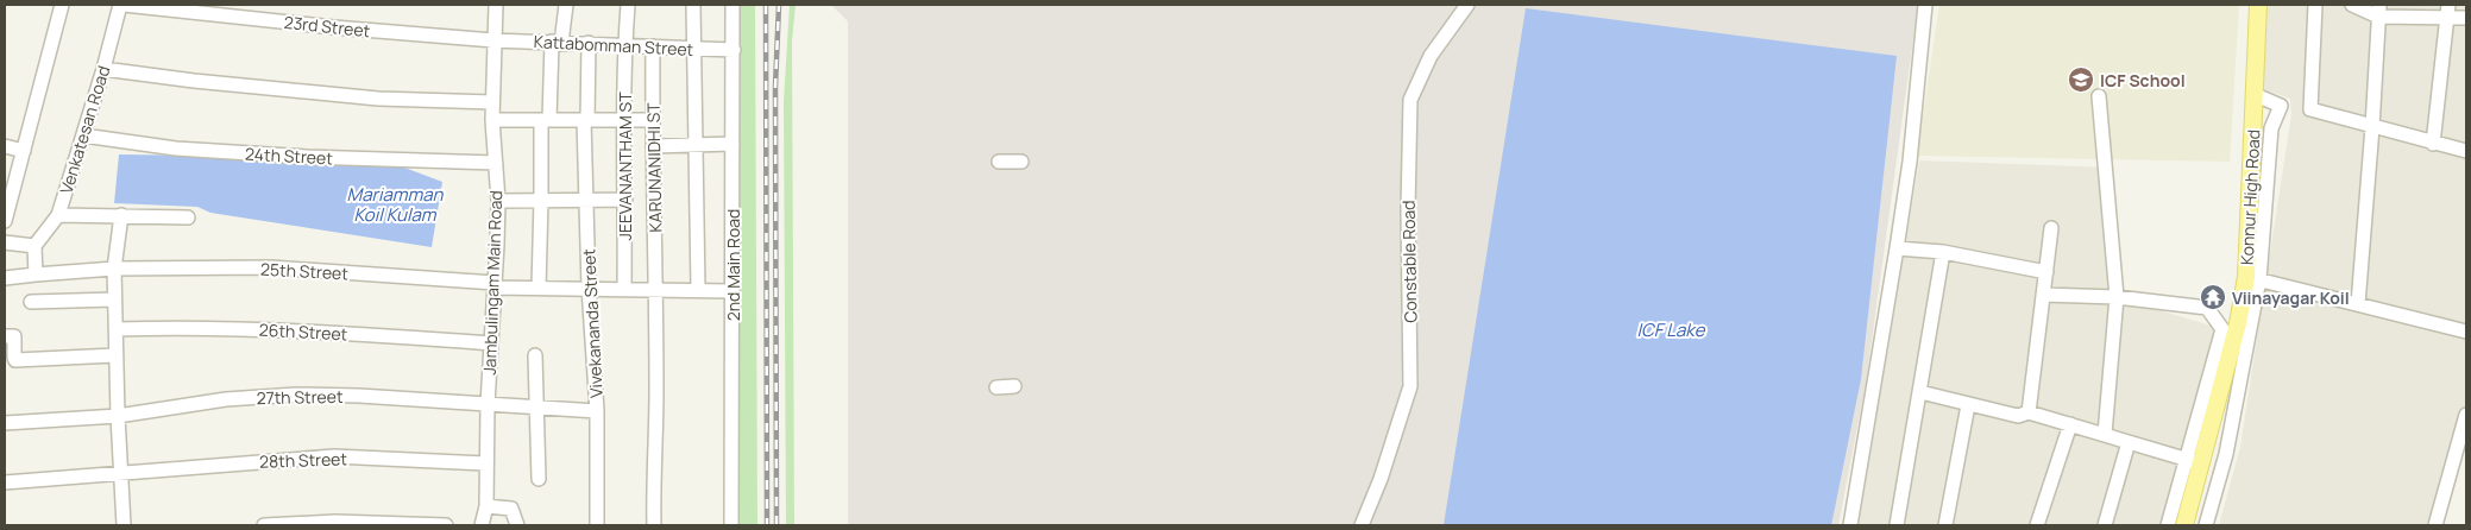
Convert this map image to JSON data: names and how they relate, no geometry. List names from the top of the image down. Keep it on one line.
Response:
{"streets":{"main road":["Konnur High Road"],"street":["23rd Street","Kattabomman Street","Venkatesan Road","24th Street","JEEVANANTHAM ST","KARUNANIDHI ST","Constable Road","2nd Main Road","25th Street","Jambulingam Main Road","Vivekananda Street","26th Street","27th Street","28th Street"]},"crossings":[["23rd Street","Kattabomman Street"],["23rd Street","Venkatesan Road"],["23rd Street","Jambulingam Main Road"],["Kattabomman Street","JEEVANANTHAM ST"],["Kattabomman Street","KARUNANIDHI ST"],["Kattabomman Street","2nd Main Road"],["Kattabomman Street","Jambulingam Main Road"],["Kattabomman Street","Vivekananda Street"],["Venkatesan Road","24th Street"],["24th Street","Jambulingam Main Road"],["JEEVANANTHAM ST","25th Street"],["KARUNANIDHI ST","25th Street"],["2nd Main Road","25th Street"],["25th Street","Jambulingam Main Road"],["25th Street","Vivekananda Street"],["Jambulingam Main Road","26th Street"],["Jambulingam Main Road","27th Street"],["Jambulingam Main Road","28th Street"],["Vivekananda Street","27th Street"]],"water":["Mariamman Koil Kulam","ICF Lake"],"places":{"school or university":["ICF School"],"temple":["Viinayagar Koil"]}}
